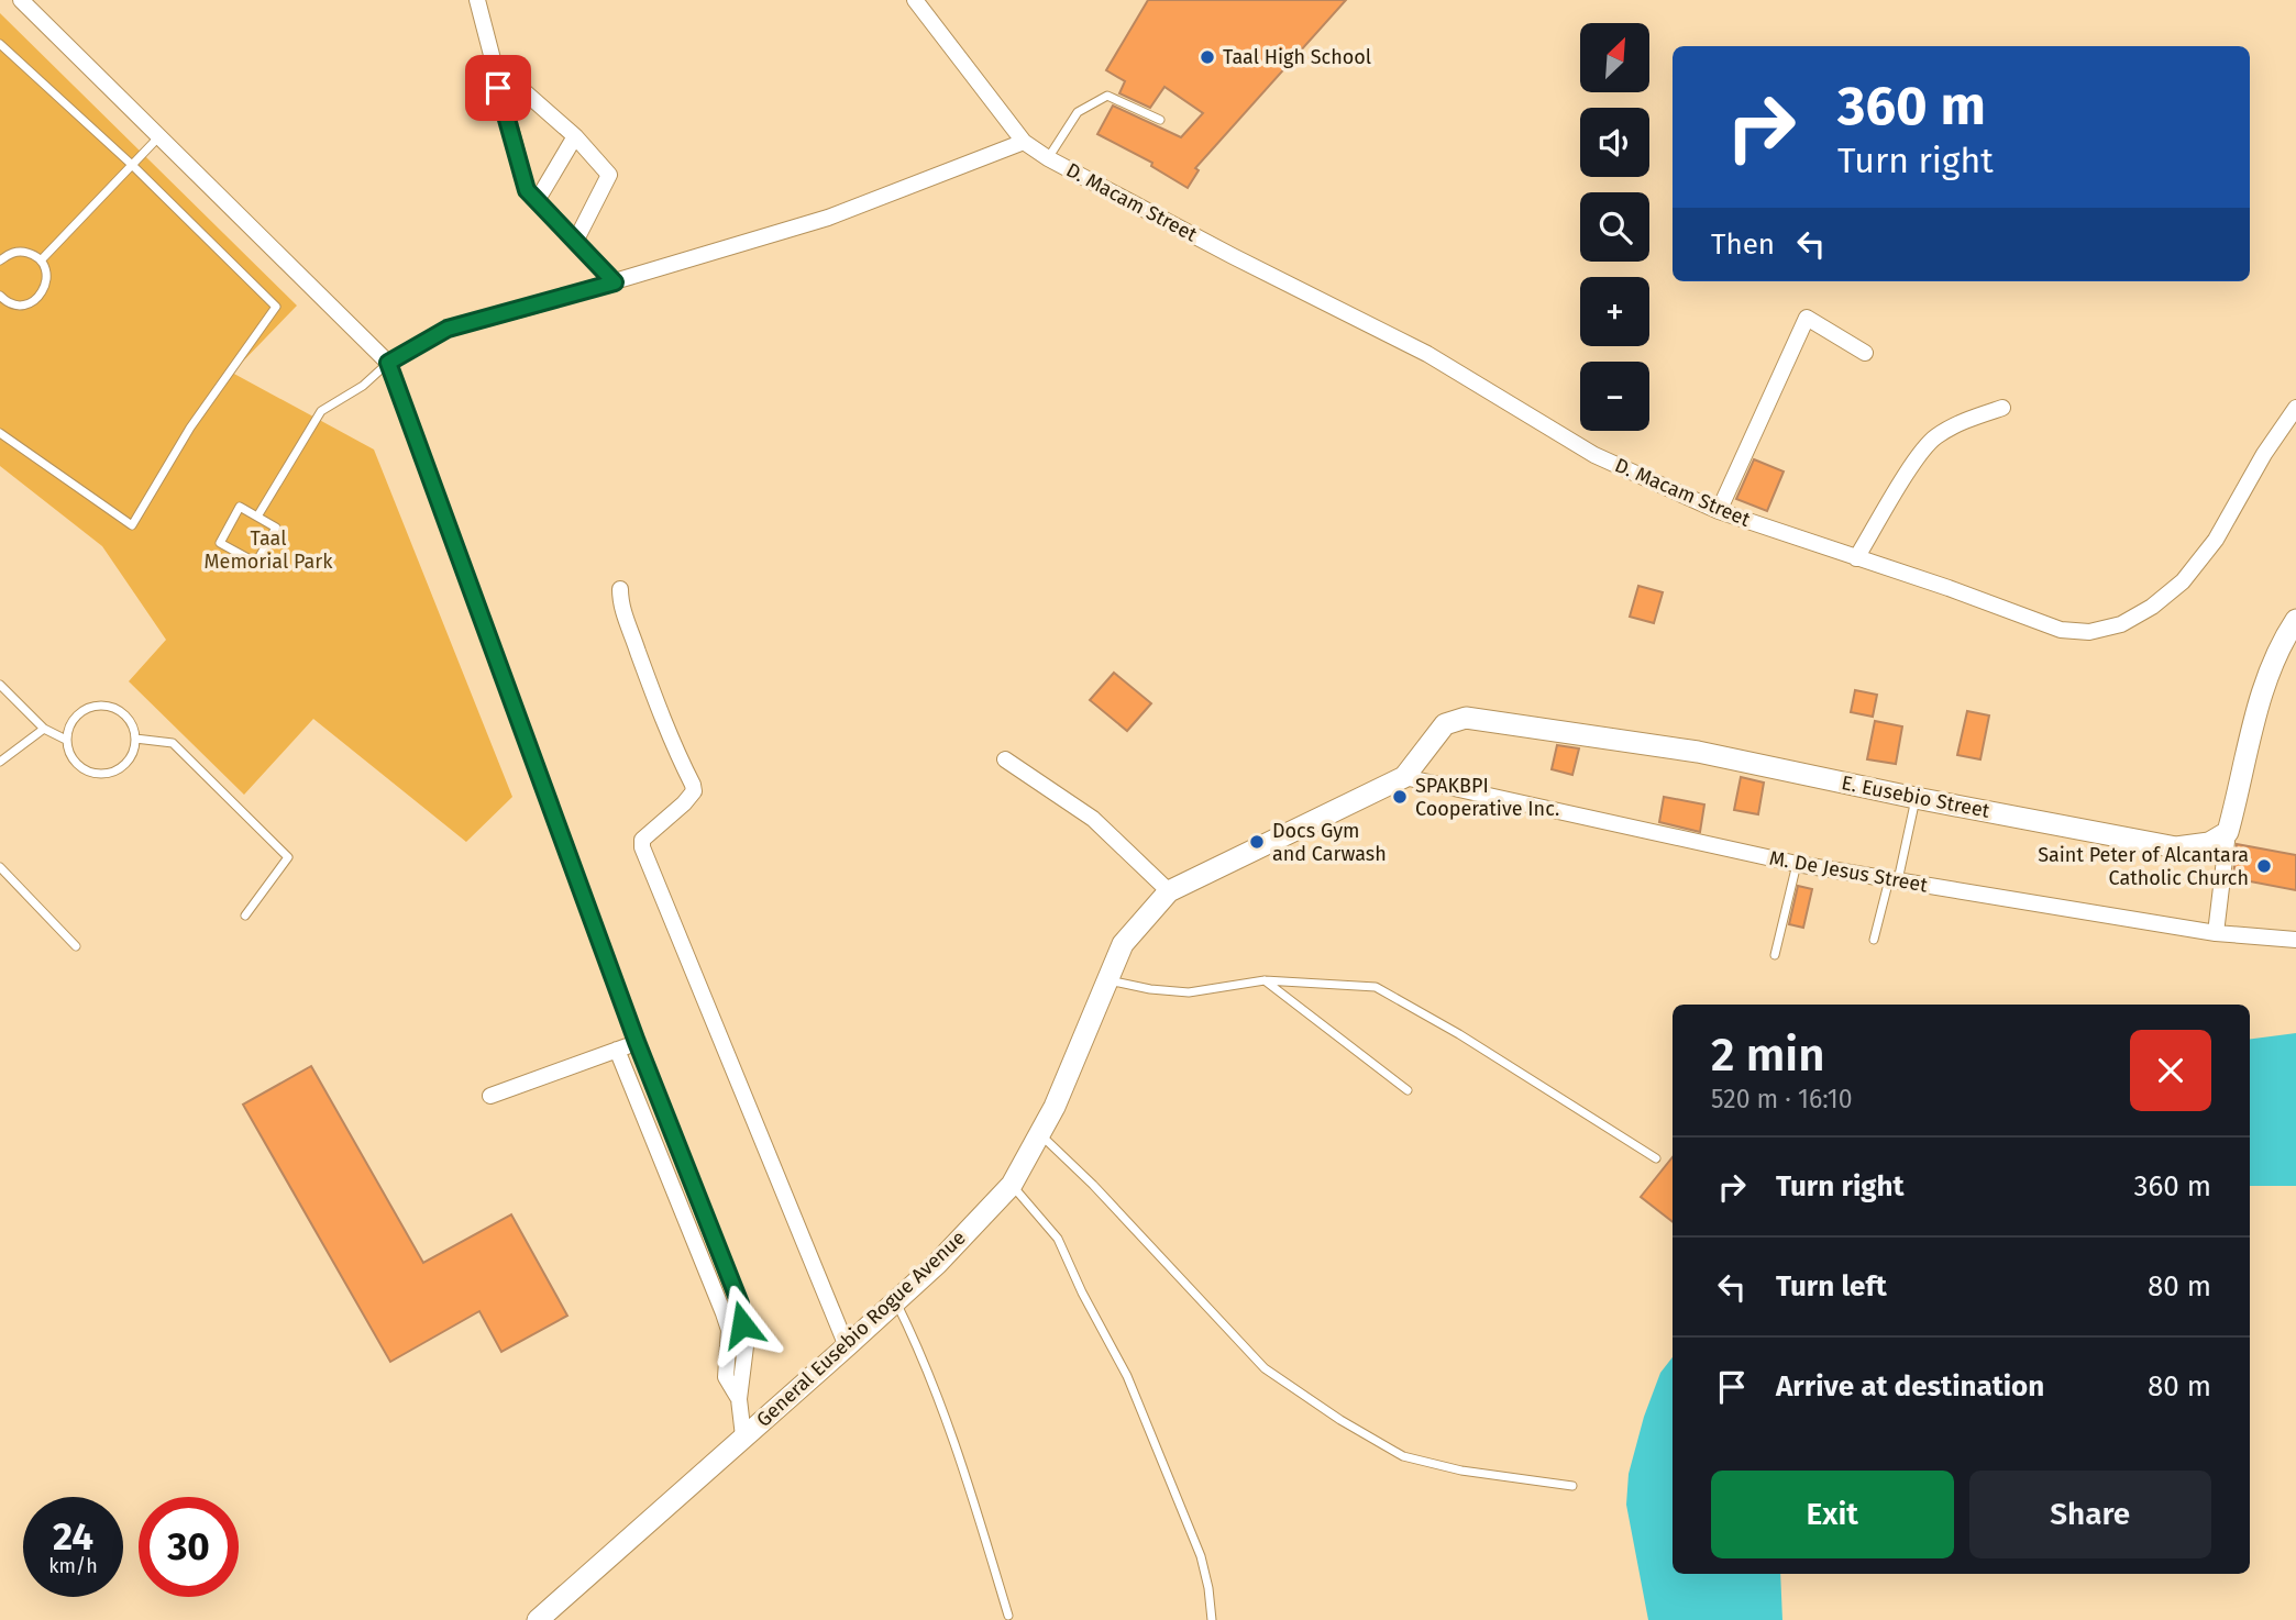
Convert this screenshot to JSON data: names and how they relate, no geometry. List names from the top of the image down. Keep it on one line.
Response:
{"streets":{"main road":["E. Eusebio Street","General Eusebio Rogue Avenue"],"street":["D. Macam Street","M. De Jesus Street"]},"crossings":[["E. Eusebio Street","M. De Jesus Street"],["E. Eusebio Street","General Eusebio Rogue Avenue"],["M. De Jesus Street","General Eusebio Rogue Avenue"]],"parks":["Taal Memorial Park"],"places":["Taal High School","SPAKBPI Cooperative Inc.","Docs Gym and Carwash","Saint Peter of Alcantara Catholic Church"],"north":"top right","page":{"map_buttons":["+","−"],"turn":["360 m","Turn right"],"then":"Then","heading":["2 min","520 m · 16:10"],"list":[{"name":"Turn right","value":"360 m"},{"name":"Turn left","value":"80 m"},{"name":"Arrive at destination","value":"80 m"}],"buttons":["Exit","Share"],"speed":"24 km/h","limit":"30"}}
